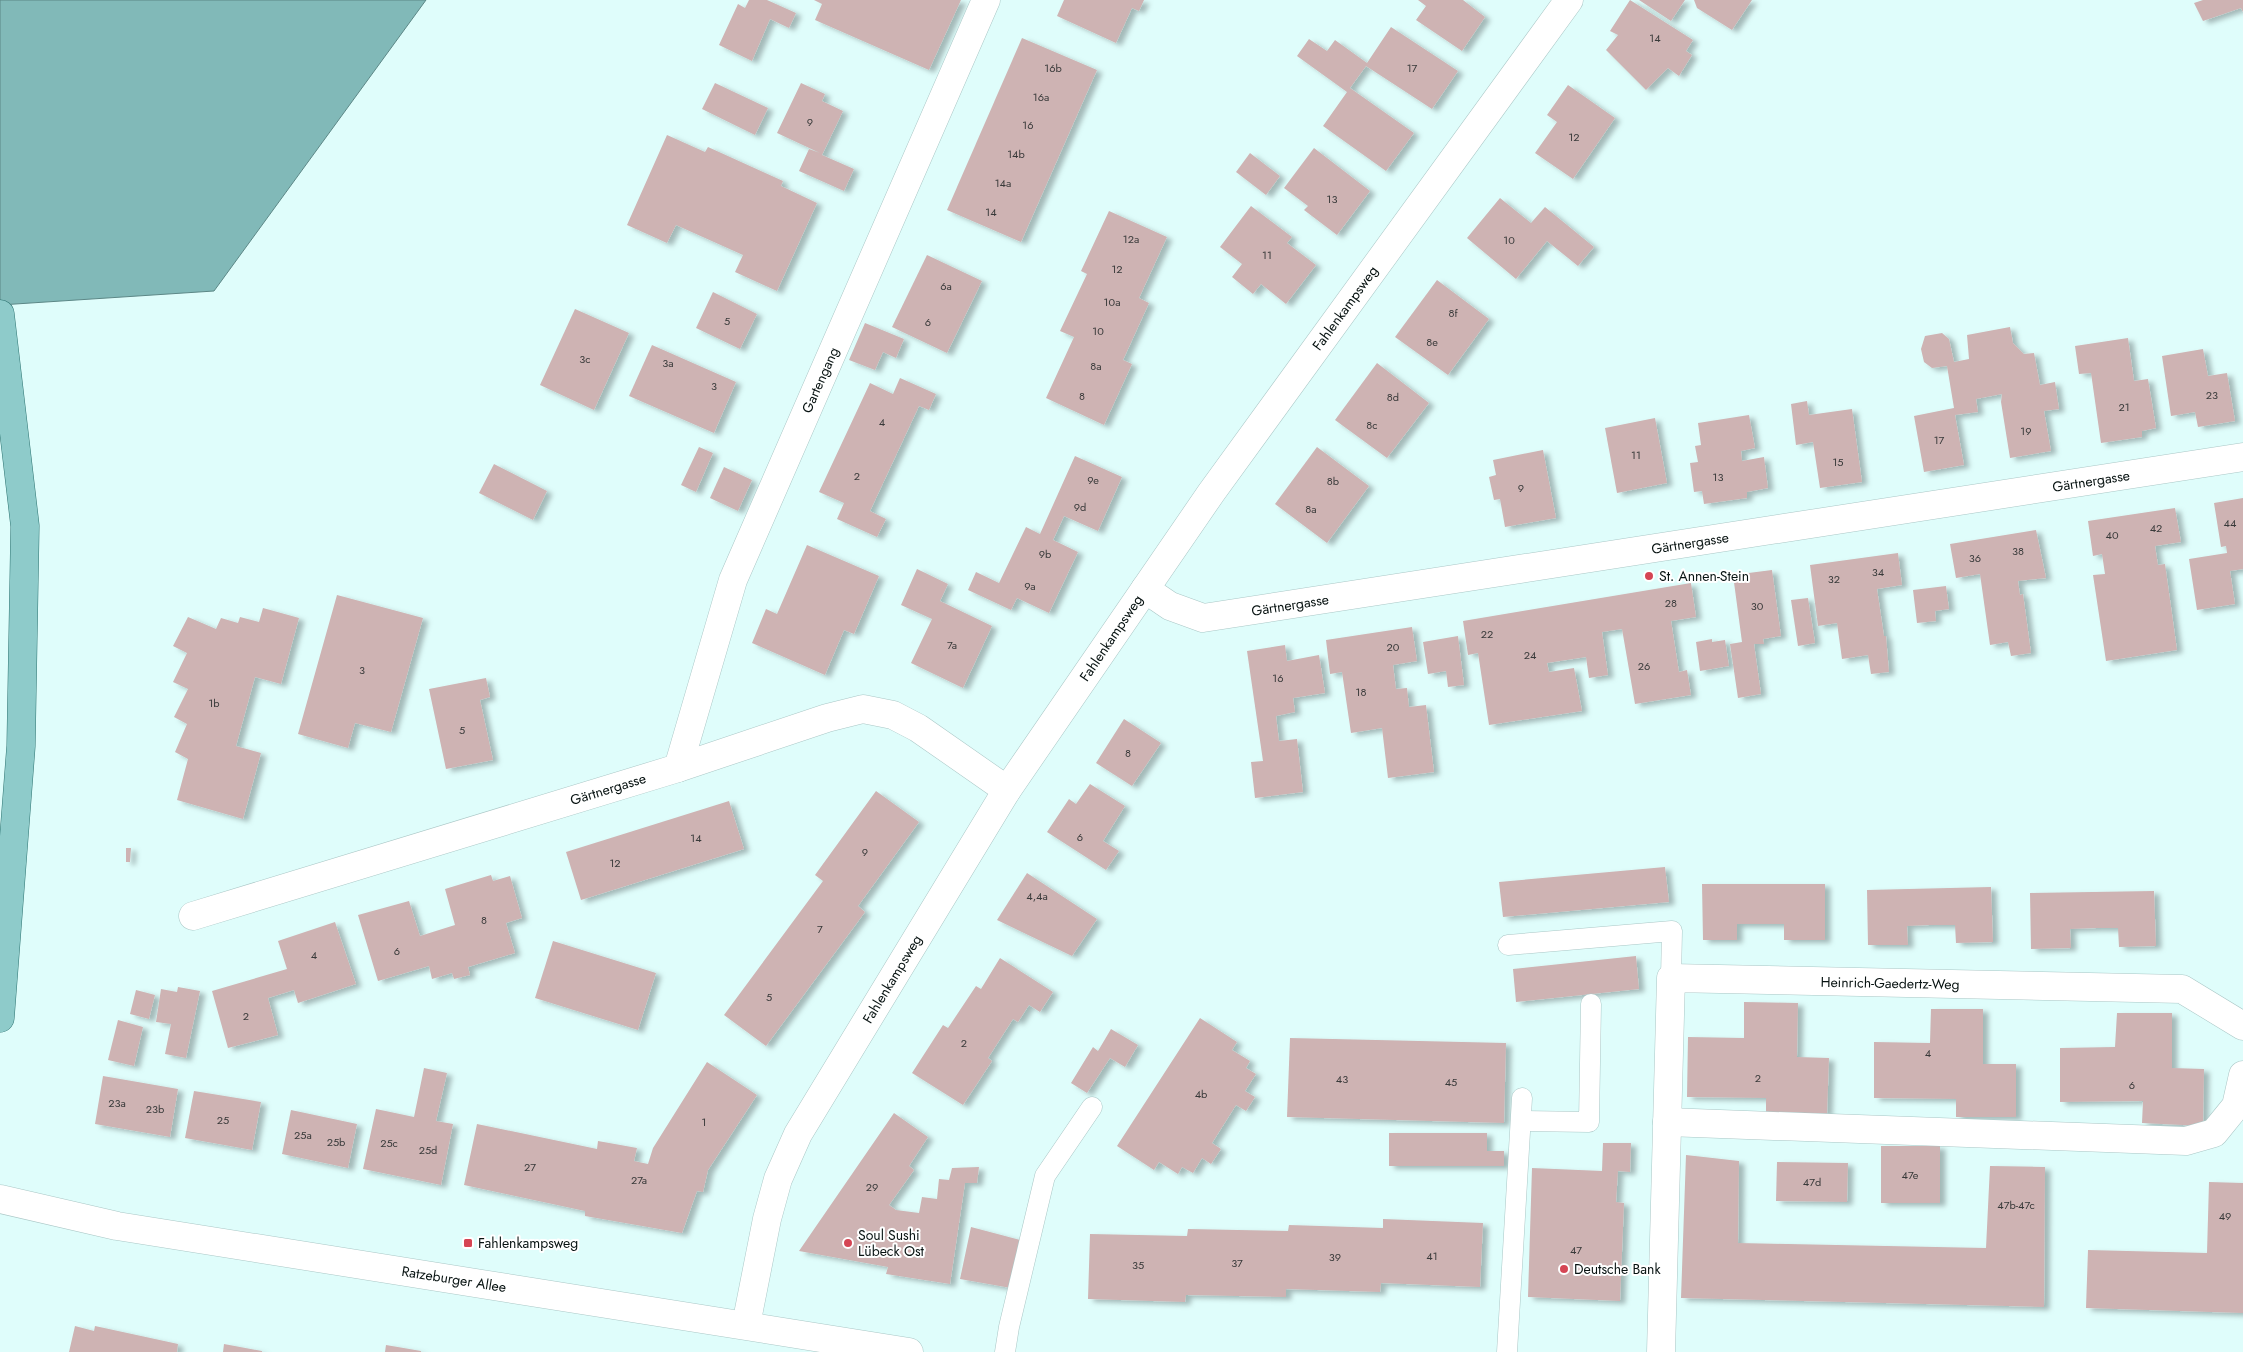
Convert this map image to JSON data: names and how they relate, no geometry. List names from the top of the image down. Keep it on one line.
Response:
{"streets":{"street":["Fahlenkampsweg","Gartengang","Gärtnergasse","Heinrich-Gaedertz-Weg","Ratzeburger Allee"]},"crossings":[["Fahlenkampsweg","Gärtnergasse"],["Fahlenkampsweg","Ratzeburger Allee"],["Gartengang","Gärtnergasse"]],"places":{"other":["St. Annen-Stein","Soul Sushi Lübeck Ost","Deutsche Bank"],"transit":["Fahlenkampsweg"]},"house_numbers":["14","16b","17","16a","9","16","12","14b","14a","13","14","12a","10","11","12","6a","10a","8f","5","6","10","8e","3c","3a","8a","3","23","8","8d","21","4","8c","19","17","11","15","2","13","9e","8b","9","9d","8a","44","42","40","38","9b","36","34","32","9a","28","30","22","7a","20","24","26","3","16","18","1b","5","8","6","14","9","12","4,4a","8","7","6","4","5","2","2","4","2","43","45","6","4b","23a","23b","25","1","25a","25b","25c","25d","27","47e","27a","47d","29","47b-47c","49","47","41","39","37","35"]}
